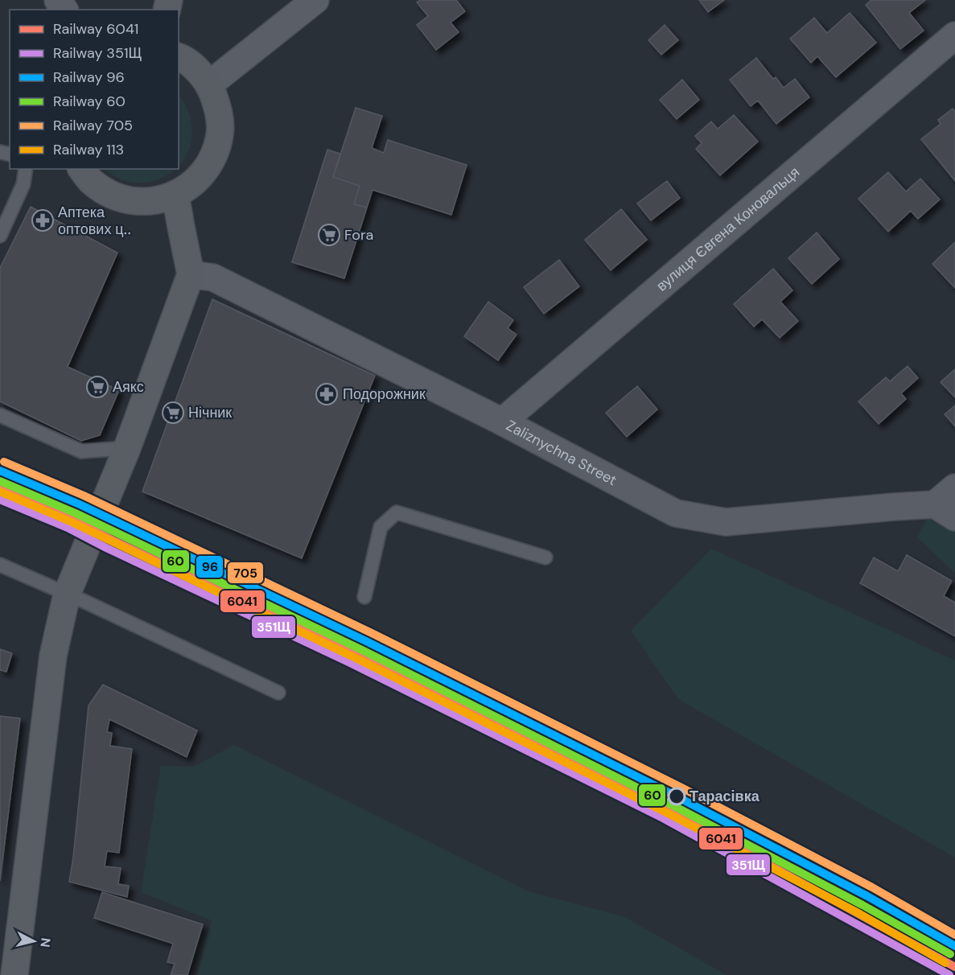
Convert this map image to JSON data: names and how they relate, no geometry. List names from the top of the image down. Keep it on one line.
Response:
{"streets":{"street":["вулиця Євгена Коновальця","Zaliznychna Street"]},"crossings":[["вулиця Євгена Коновальця","Zaliznychna Street"]],"places":{"pharmacy":["Аптека оптових ц‥","Подорожник"],"supermarket":["Fora","Аякс","Нічник"],"other":["Тарасівка"]},"lines":["rail line 705","rail line 96","rail line 60","rail line 6041","rail line 113","rail line 351Щ"],"legend":["Railway 6041","Railway 351Щ","Railway 96","Railway 60","Railway 705","Railway 113"],"north":"right"}
